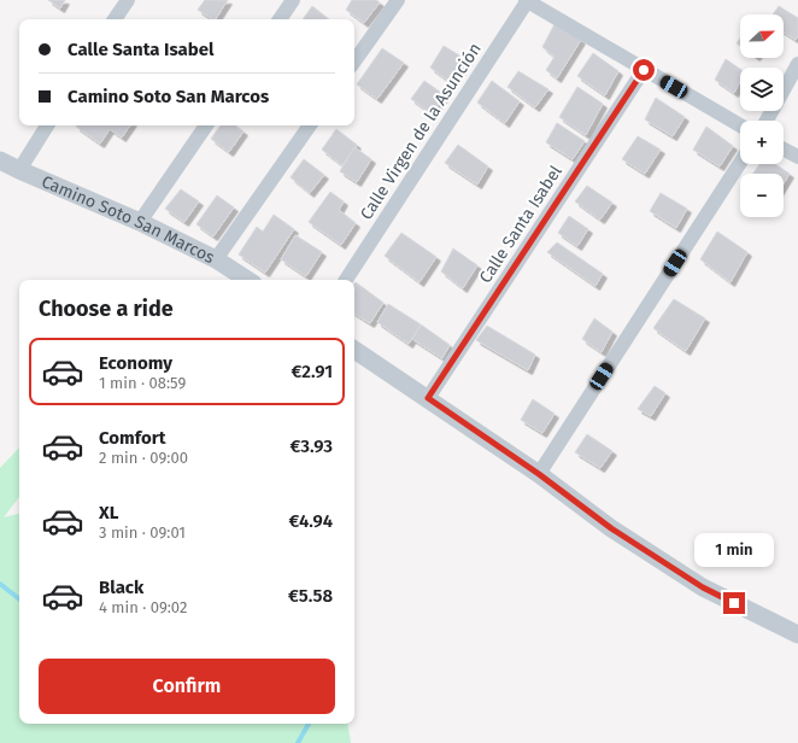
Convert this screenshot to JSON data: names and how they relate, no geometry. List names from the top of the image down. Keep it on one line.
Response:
{"streets":{"street":["Calle Virgen de la Asunción","Camino Soto San Marcos","Calle Santa Isabel"]},"north":"right","page":{"map_buttons":["+","−"],"banner":["Calle Santa Isabel","Camino Soto San Marcos"],"heading":"Choose a ride","list":[{"name":"Economy","note":"1 min · 08:59","value":"€2.91"},{"name":"Comfort","note":"2 min · 09:00","value":"€3.93"},{"name":"XL","note":"3 min · 09:01","value":"€4.94"},{"name":"Black","note":"4 min · 09:02","value":"€5.58"}],"bubble":"1 min","buttons":"Confirm"}}
